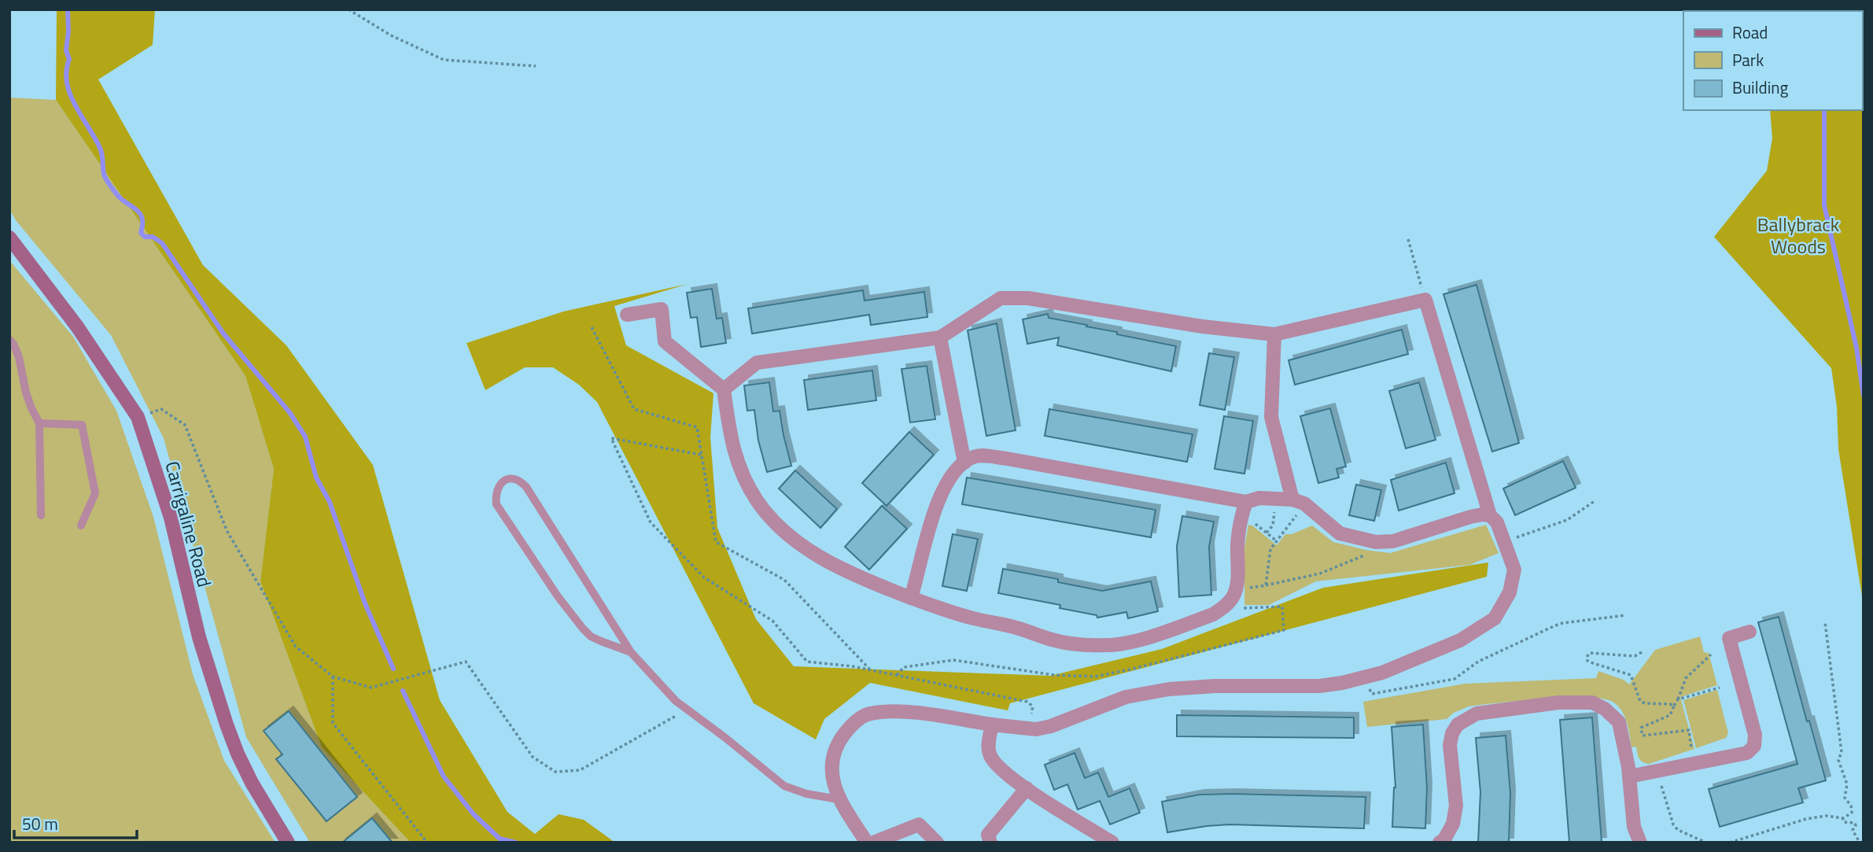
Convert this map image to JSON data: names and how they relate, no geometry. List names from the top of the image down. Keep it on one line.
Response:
{"streets":{"main road":["Carrigaline Road"]},"parks":["Ballybrack Woods"],"legend":["Road","Park","Building"],"scale_bar":"50 m"}
